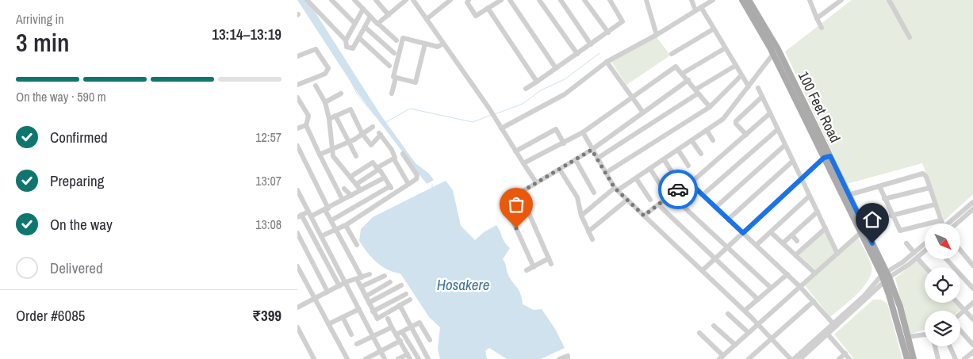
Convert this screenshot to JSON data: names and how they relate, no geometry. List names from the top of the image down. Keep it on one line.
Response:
{"streets":{"main road":["100 Feet Road"]},"water":["Hosakere"],"north":"bottom right","page":{"heading":["3 min","Arriving in","13:14–13:19"],"panel":["Order #6085","₹399"],"bar":"On the way · 590 m","list":[["Confirmed","12:57"],["Preparing","13:07"],["On the way","13:08"],"Delivered"]}}
